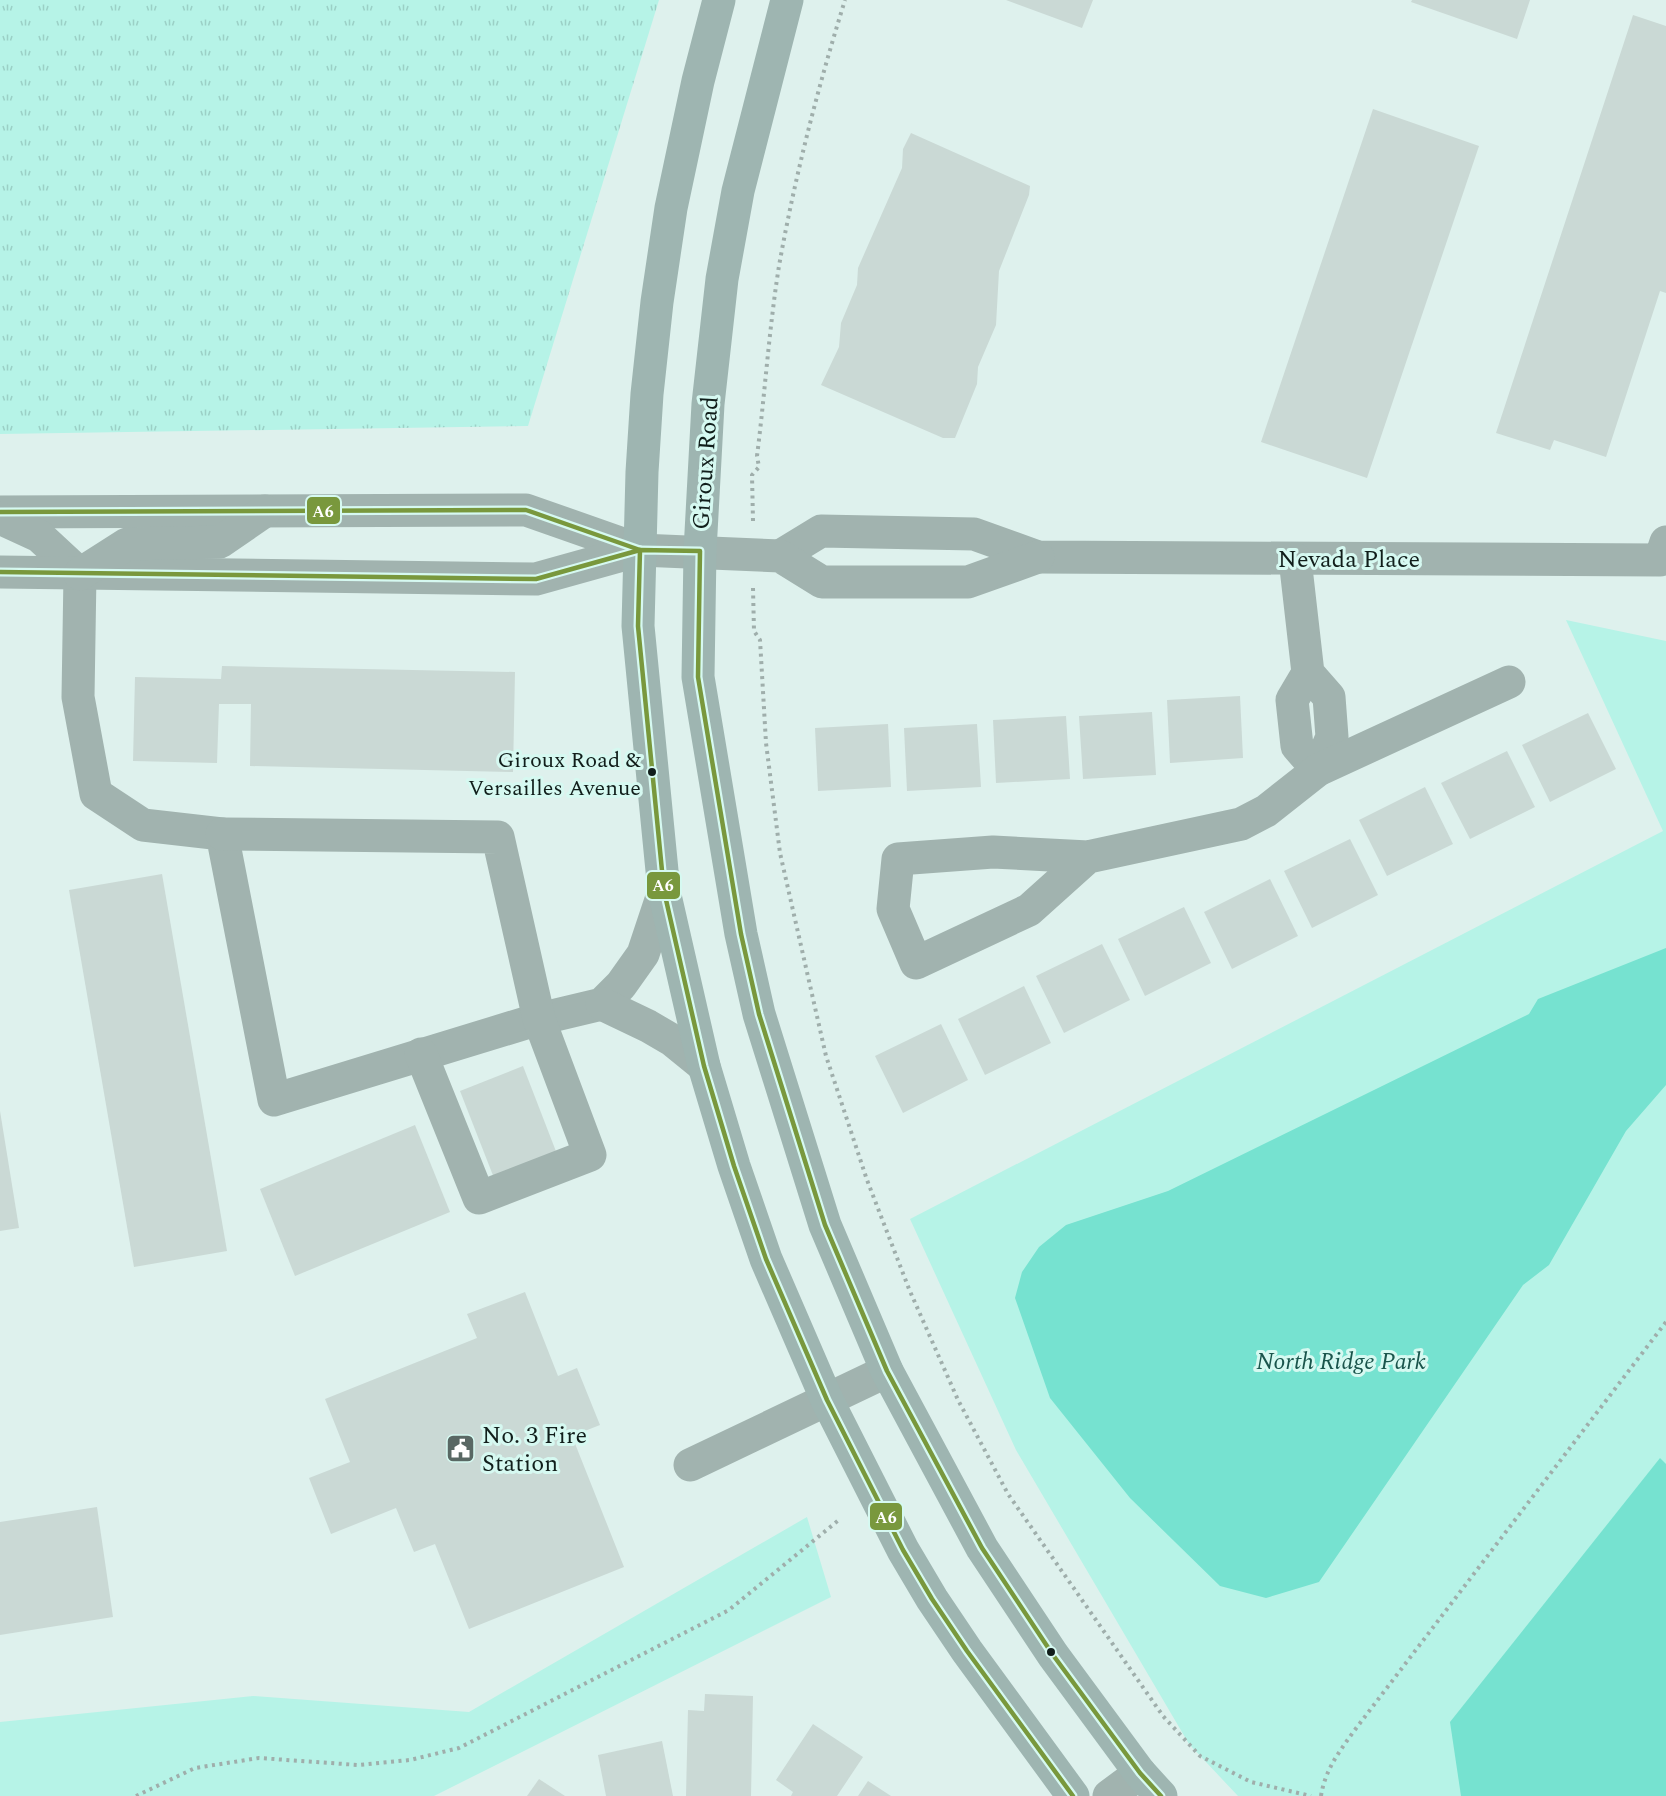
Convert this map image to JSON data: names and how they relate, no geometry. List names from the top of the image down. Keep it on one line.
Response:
{"streets":{"main road":["Giroux Road"],"street":["Nevada Place"]},"crossings":[["Giroux Road","Nevada Place"]],"parks":["North Ridge Park"],"places":{"other":["Giroux Road & Versailles Avenue"],"public building":["No. 3 Fire Station"]},"lines":["transit line A6"]}
